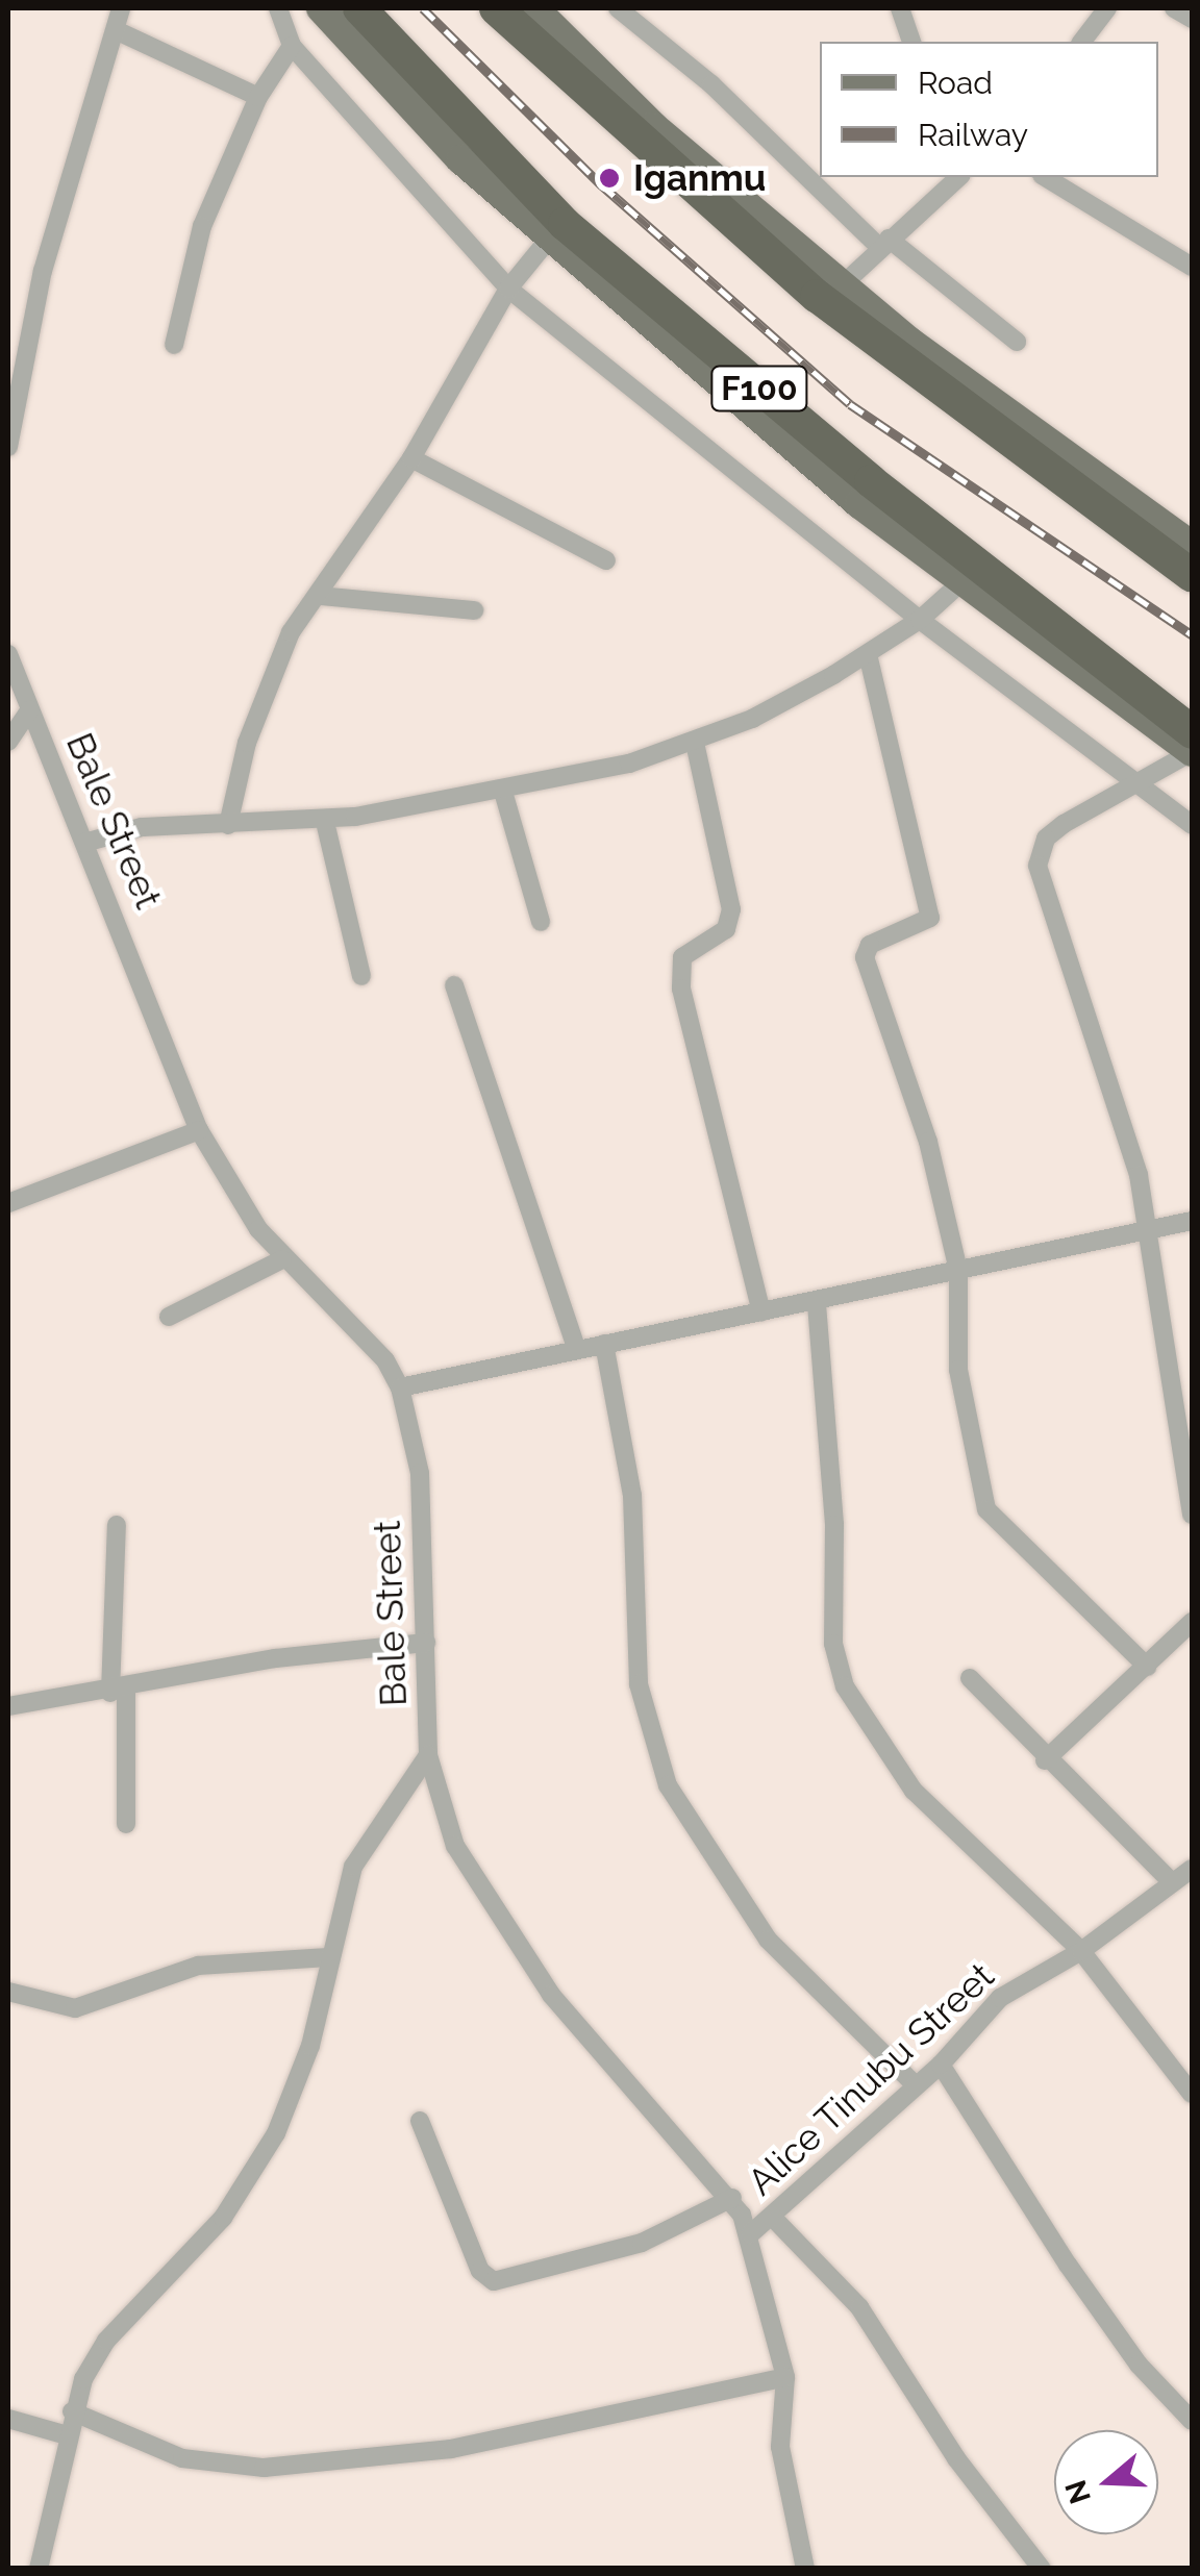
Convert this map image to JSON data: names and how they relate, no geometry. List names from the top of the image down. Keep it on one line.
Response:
{"streets":{"highway":["F100"],"street":["Bale Street","Alice Tinubu Street"]},"crossings":[["Bale Street","Alice Tinubu Street"]],"places":["Iganmu"],"legend":["Road","Railway"],"north":"left"}
